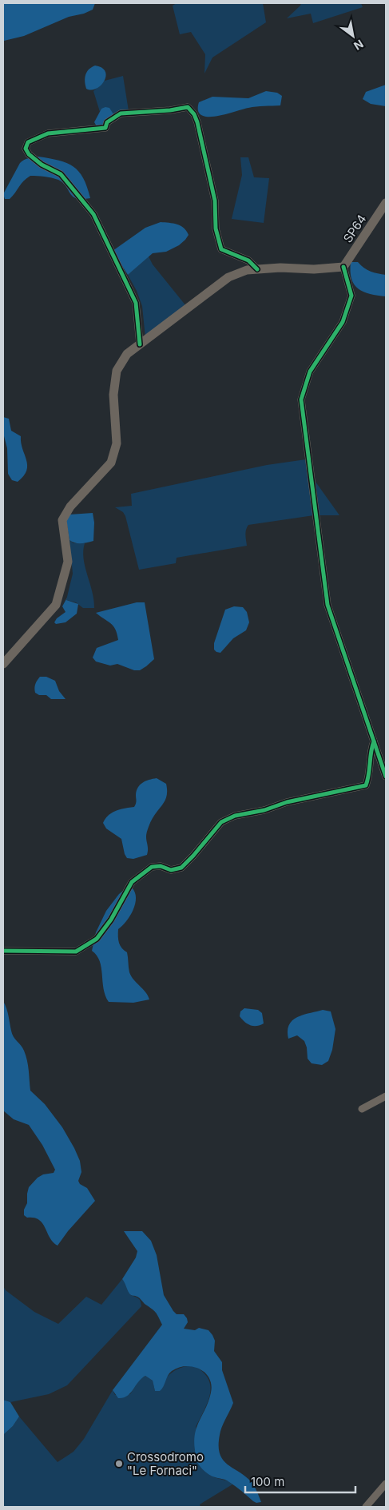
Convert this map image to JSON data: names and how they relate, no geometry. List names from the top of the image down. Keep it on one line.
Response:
{"streets":{"street":["SP64"]},"places":["Crossodromo \"Le Fornaci\""],"scale_bar":"100 m","north":"bottom right"}
